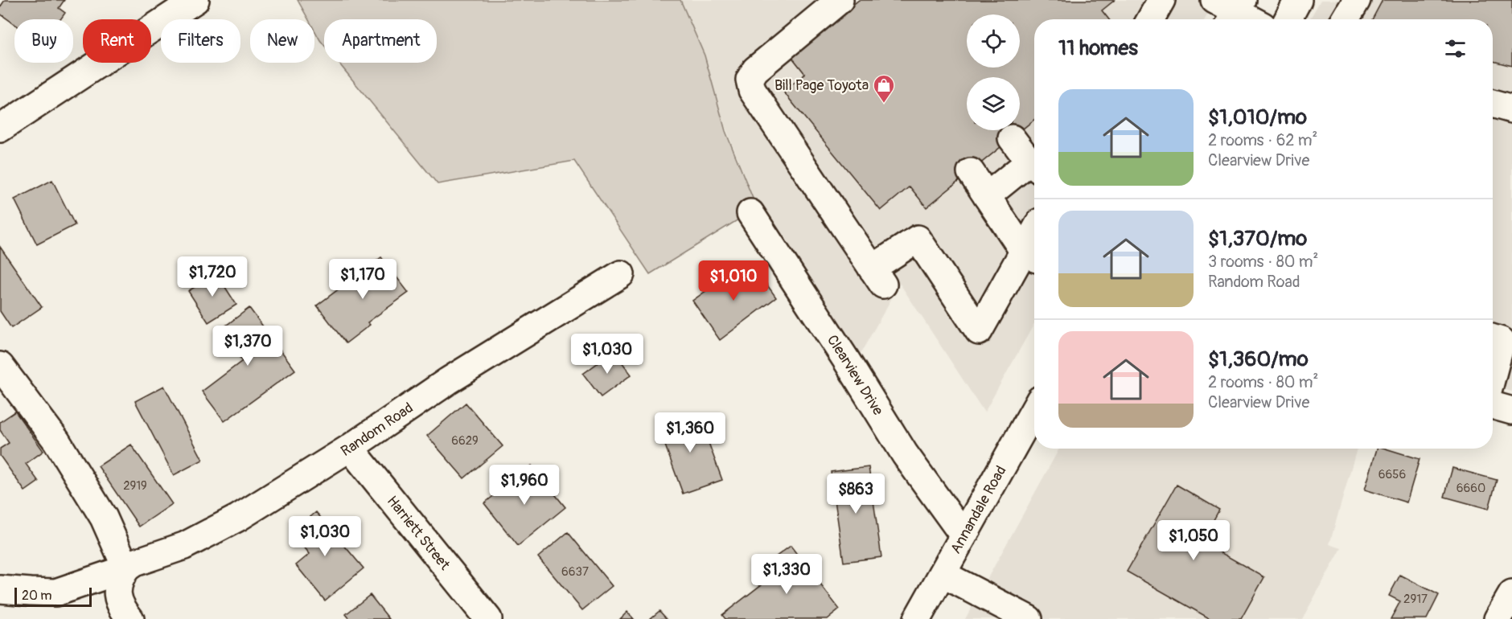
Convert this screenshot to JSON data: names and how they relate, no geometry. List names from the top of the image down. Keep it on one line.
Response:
{"streets":{"street":["Clearview Drive","Random Road","Annandale Road","Harriett Street"]},"crossings":[["Clearview Drive","Annandale Road"],["Random Road","Harriett Street"]],"places":{"shop":["Bill Page Toyota"]},"house_numbers":["6629","6656","2919","6660","6637","2917"],"scale_bar":"20 m","page":{"chip":["Buy","Rent","Filters","New","Apartment"],"heading":"11 homes","list":[{"name":"$1,010/mo","note":"2 rooms · 62 m² · Clearview Drive"},{"name":"$1,370/mo","note":"3 rooms · 80 m² · Random Road"},{"name":"$1,360/mo","note":"2 rooms · 80 m² · Clearview Drive"}],"price":["$1,720","$1,170","$1,010","$1,370","$1,030","$1,360","$1,960","$863","$1,030","$1,050","$1,330"],"scale":"20 m"}}
